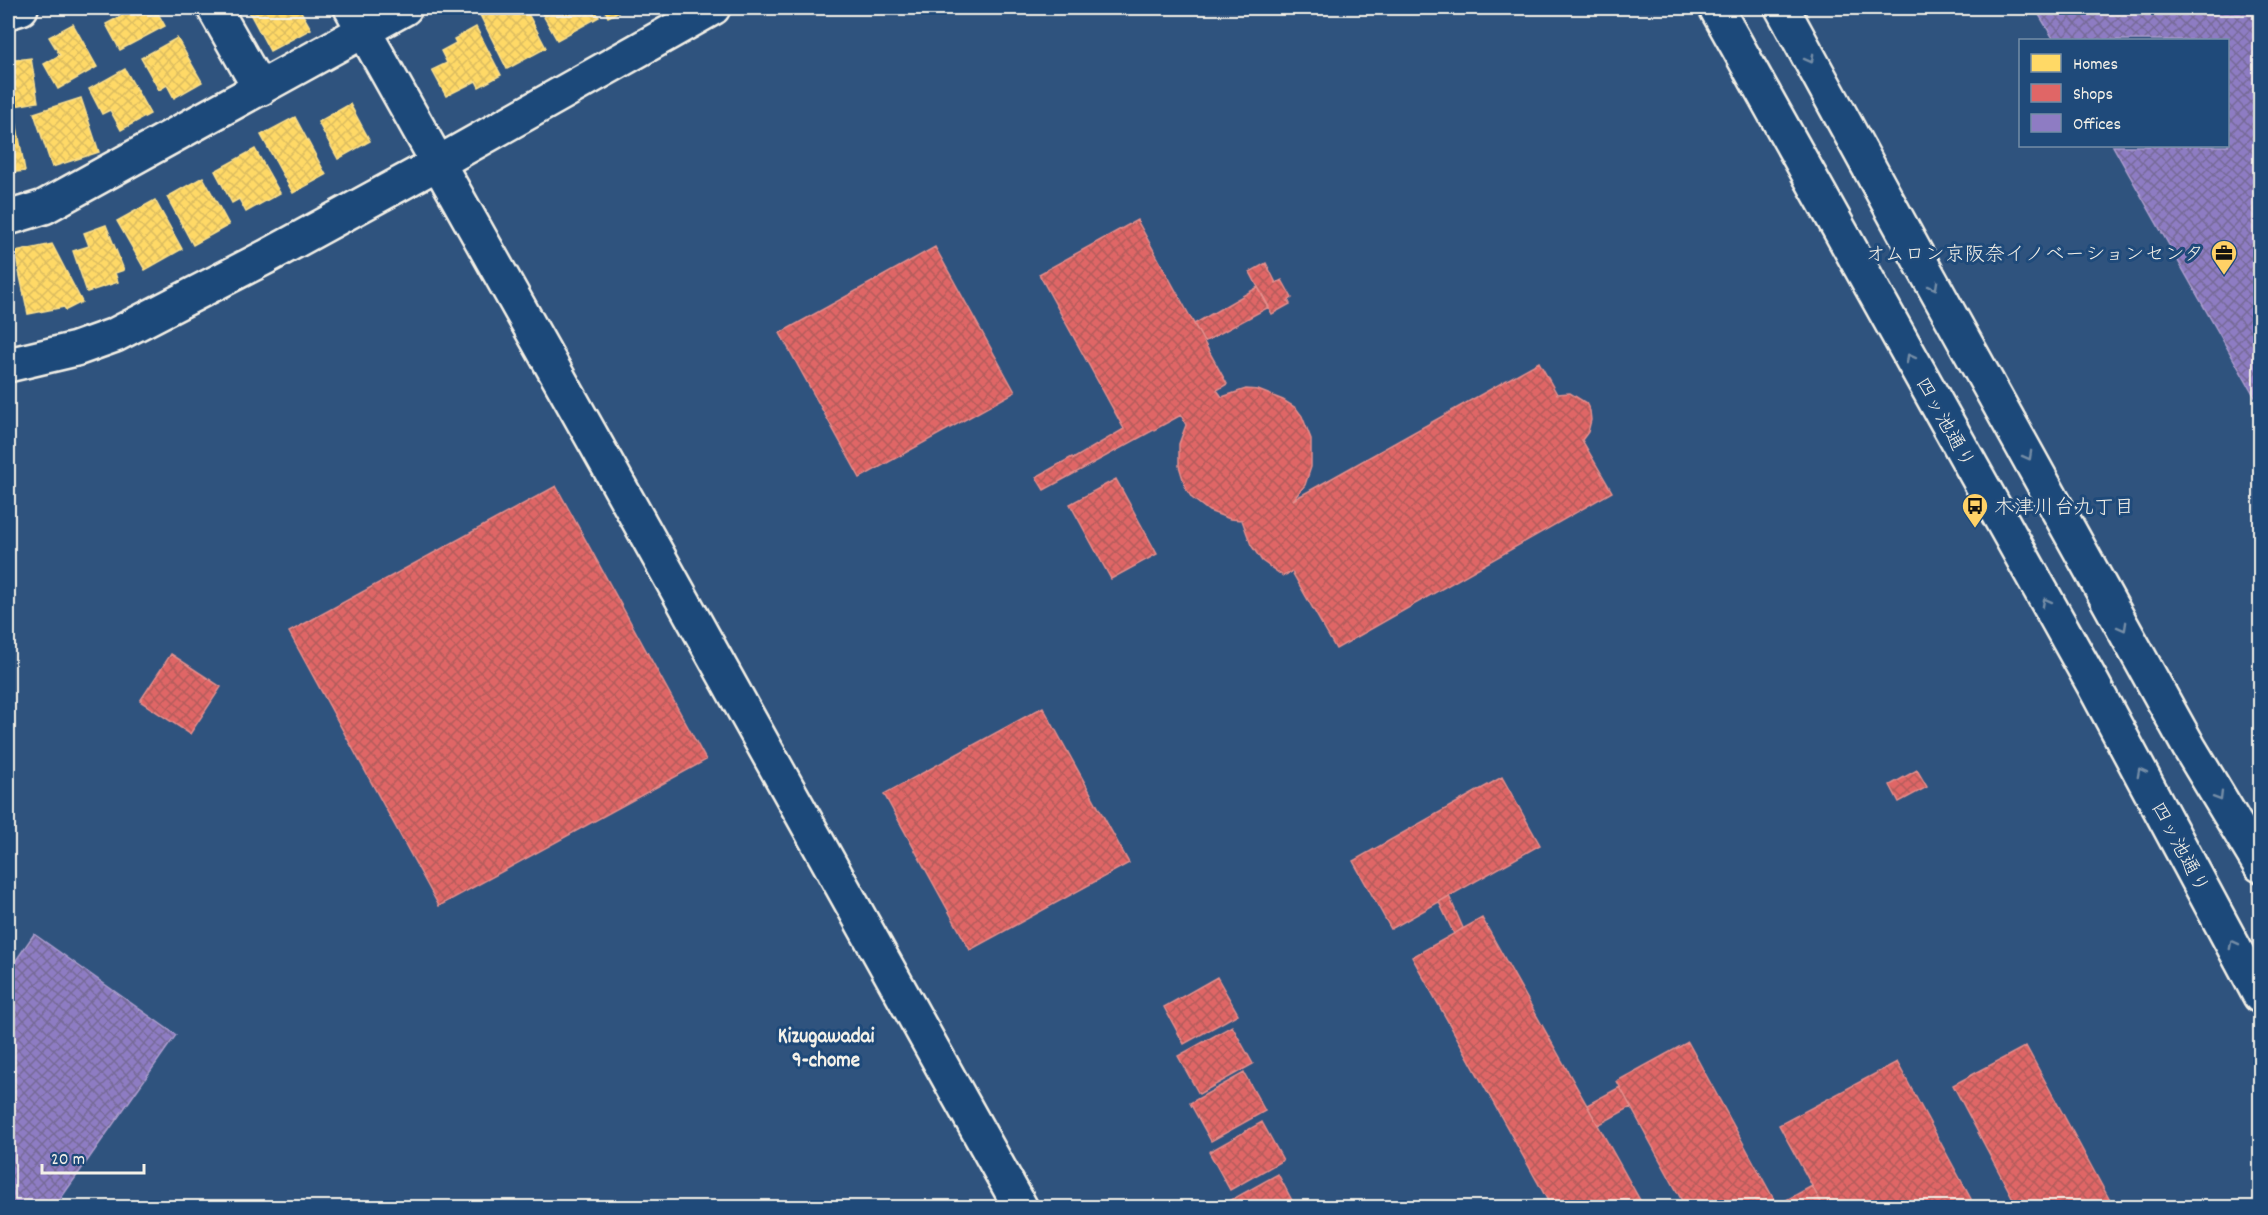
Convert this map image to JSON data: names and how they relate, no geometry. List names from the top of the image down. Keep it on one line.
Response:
{"streets":{"street":["四ッ池通り"]},"districts":["Kizugawadai 9-chome"],"places":{"office":["オムロン京阪奈イノベーションセンタ"],"bus stop":["木津川台九丁目"]},"legend":["Homes","Shops","Offices"],"scale_bar":"20 m"}
